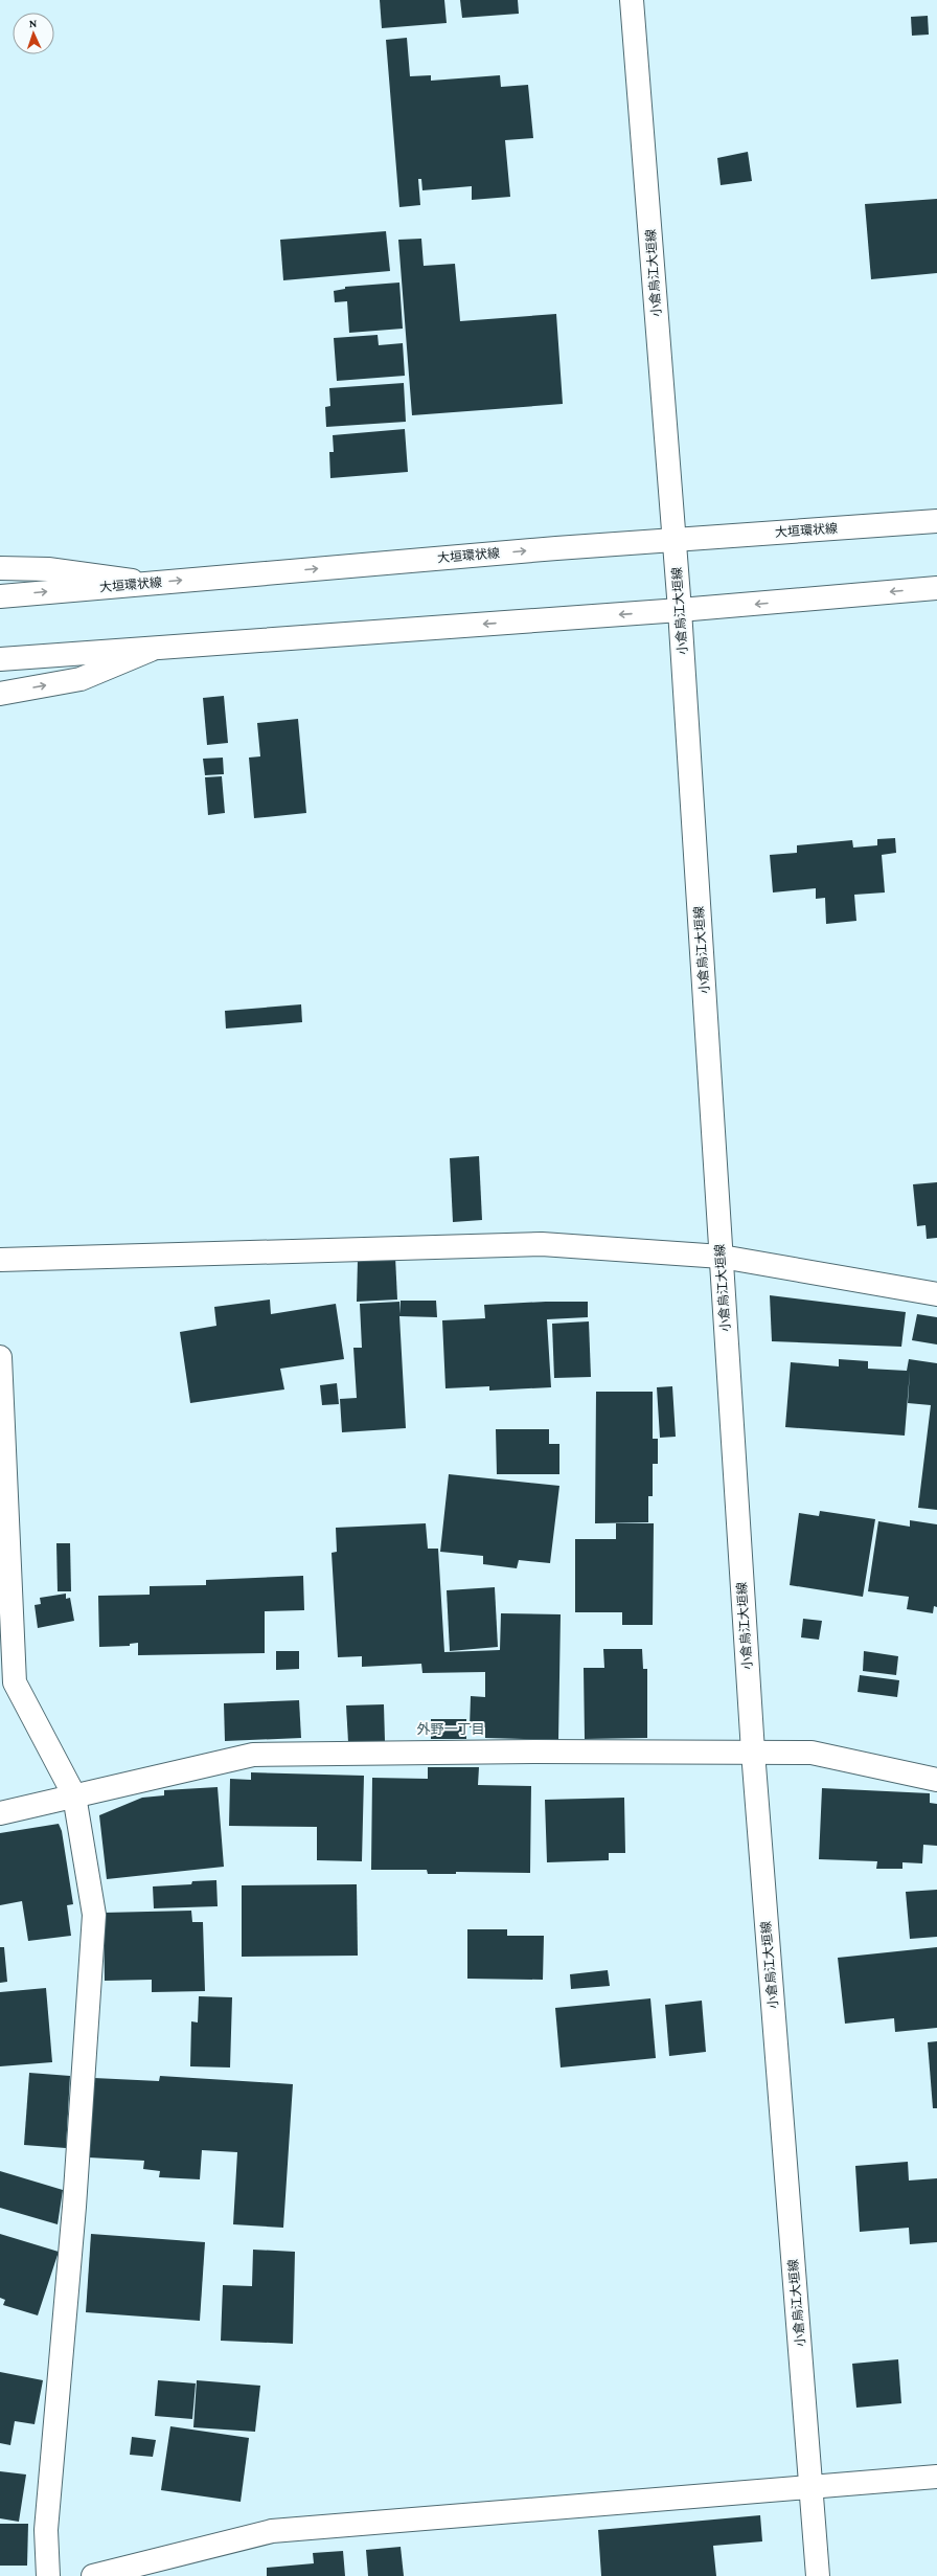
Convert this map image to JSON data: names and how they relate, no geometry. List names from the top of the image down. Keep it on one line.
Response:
{"streets":{"main road":["小倉烏江大垣線","大垣環状線"]},"crossings":[["小倉烏江大垣線","大垣環状線"]],"districts":["外野一丁目"],"north":"top"}
